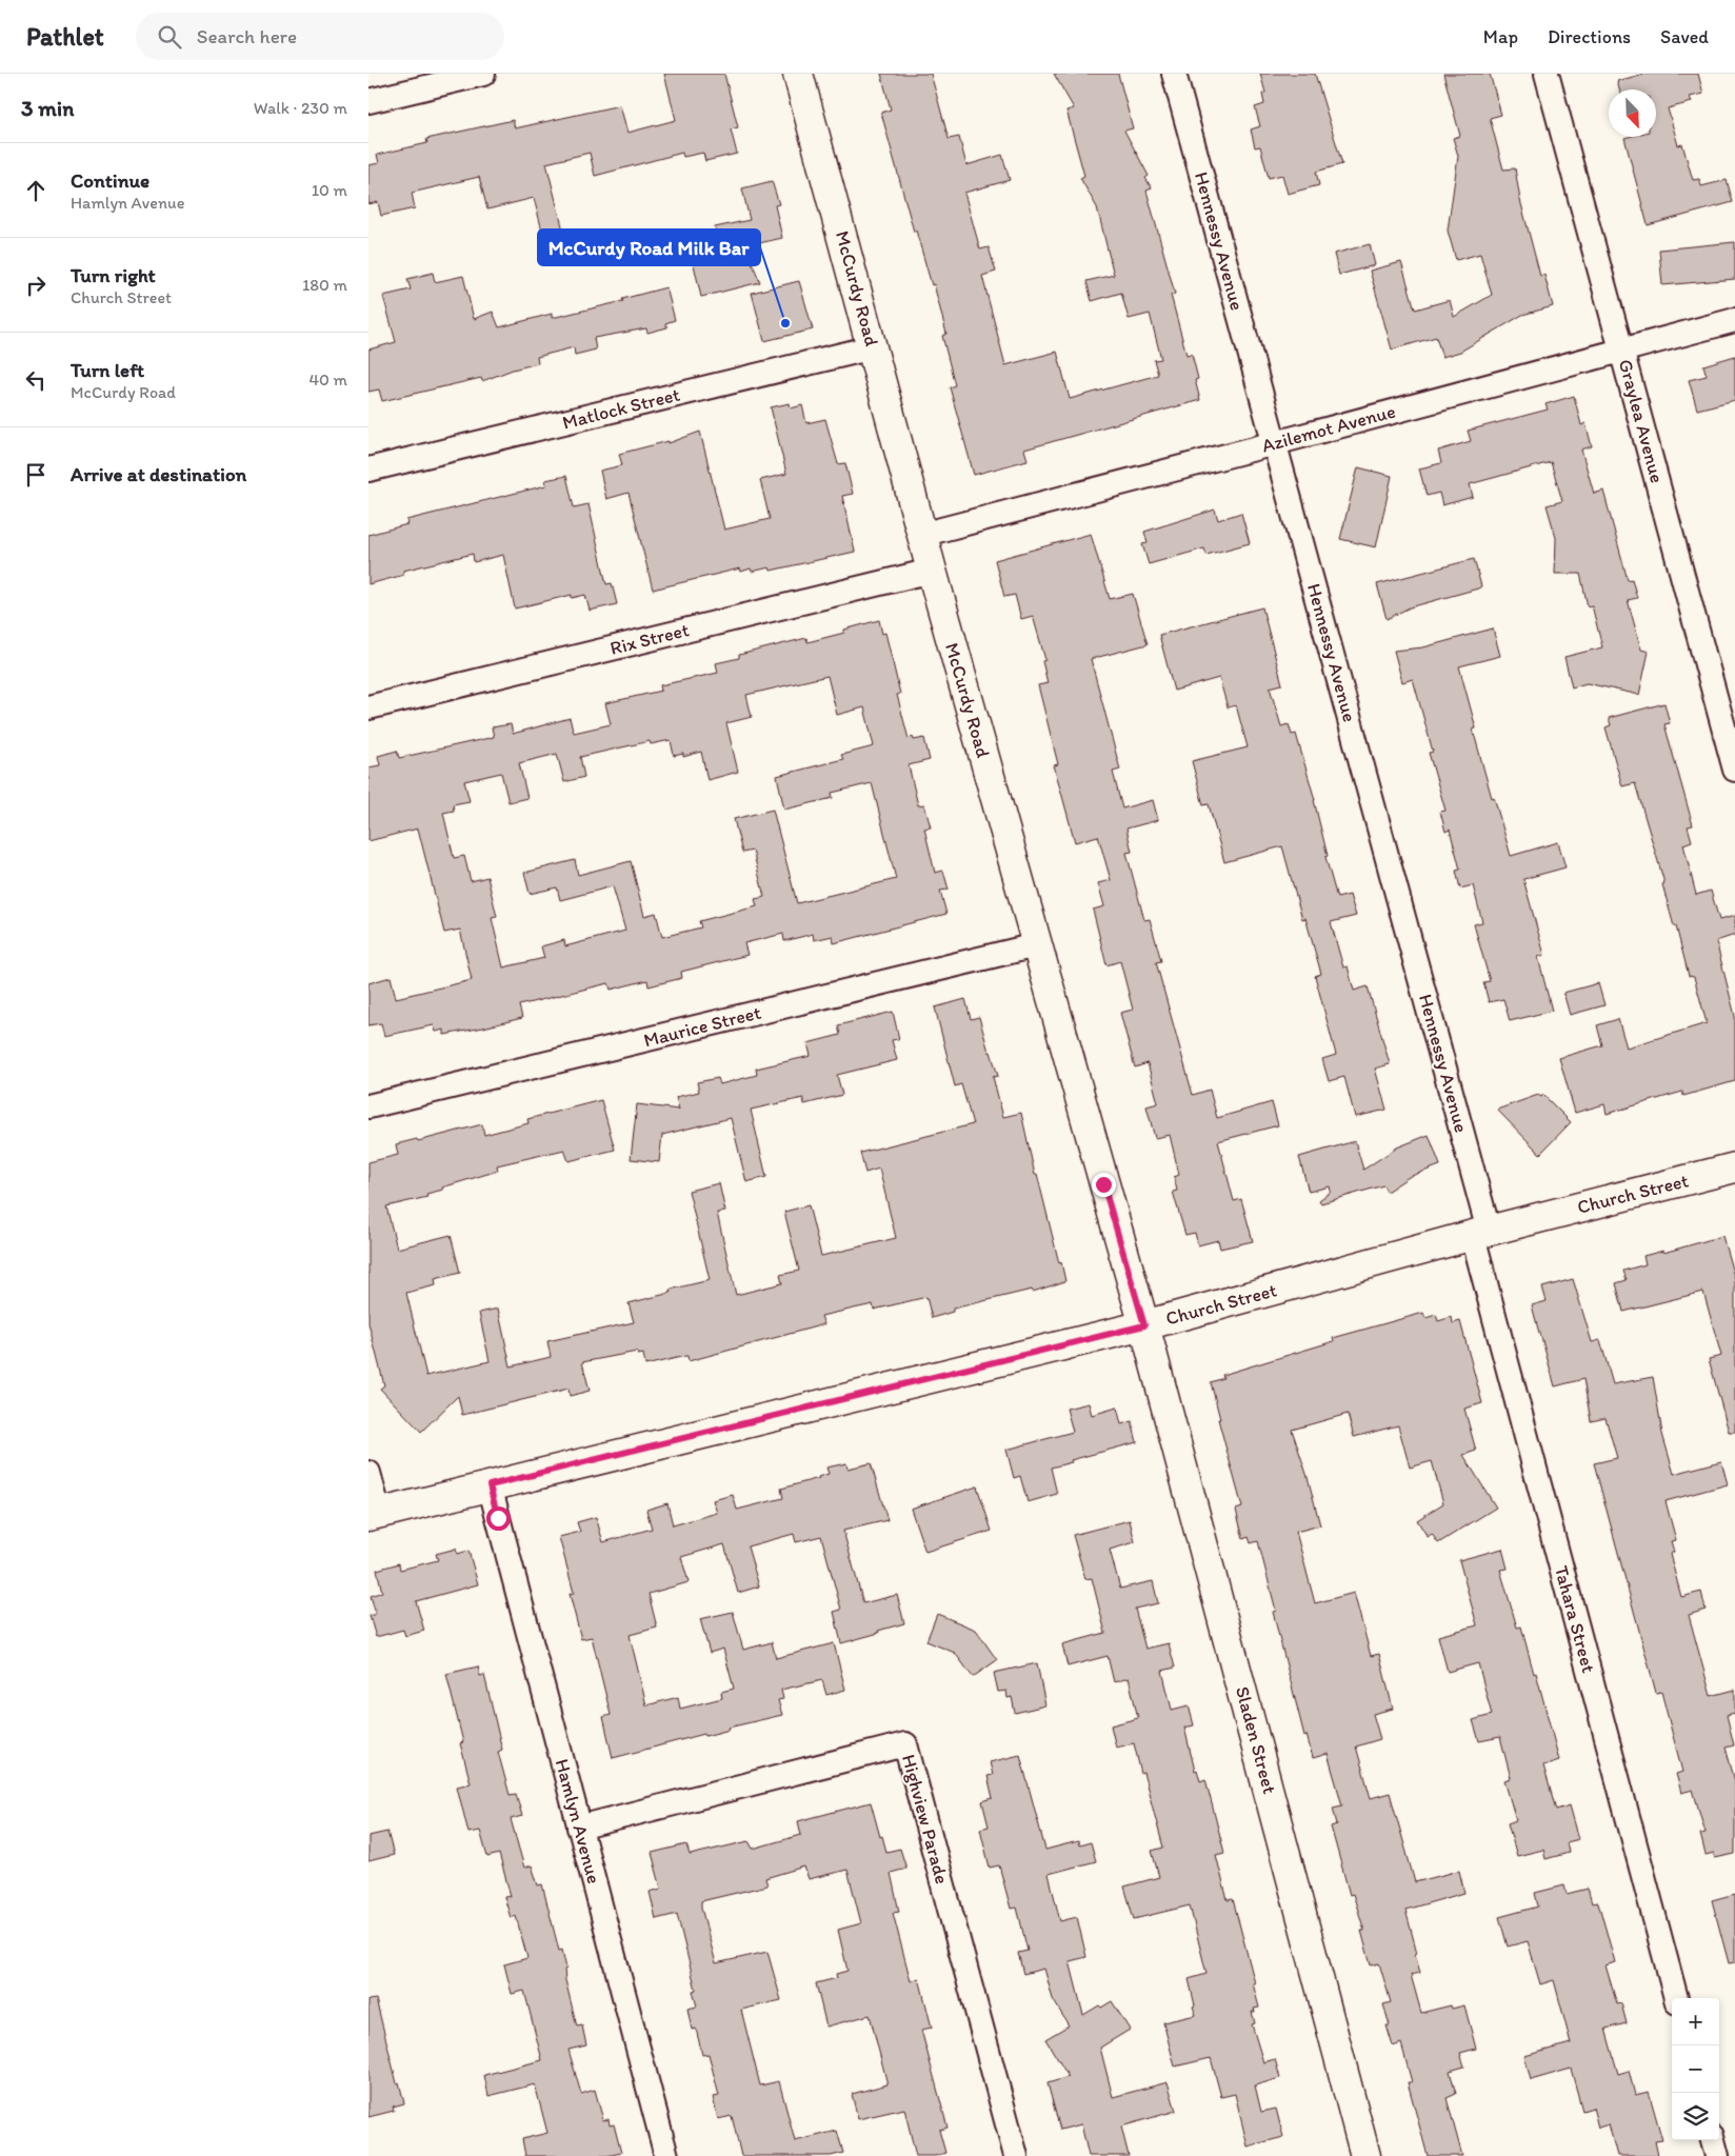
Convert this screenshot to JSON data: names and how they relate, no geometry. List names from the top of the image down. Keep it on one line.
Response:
{"streets":{"main road":["McCurdy Road","Church Street","Sladen Street"],"street":["Hennessy Avenue","Matlock Street","Graylea Avenue","Azilemot Avenue","Rix Street","Maurice Street","Tahara Street","Highview Parade","Hamlyn Avenue"]},"crossings":[["Hennessy Avenue","Azilemot Avenue"],["Hennessy Avenue","Church Street"],["Hennessy Avenue","Tahara Street"],["McCurdy Road","Matlock Street"],["McCurdy Road","Azilemot Avenue"],["McCurdy Road","Rix Street"],["McCurdy Road","Maurice Street"],["McCurdy Road","Church Street"],["McCurdy Road","Sladen Street"],["Graylea Avenue","Azilemot Avenue"],["Church Street","Tahara Street"],["Church Street","Sladen Street"],["Church Street","Hamlyn Avenue"],["Highview Parade","Hamlyn Avenue"]],"places":["McCurdy Road Milk Bar"],"north":"bottom right","page":{"header":"Pathlet","search":"Search here","nav":["Map","Directions","Saved"],"heading":["3 min","Walk · 230 m"],"list":[["Continue","Hamlyn Avenue","10 m"],["Turn right","Church Street","180 m"],["Turn left","McCurdy Road","40 m"],"Arrive at destination"],"map_buttons":["+","−"]}}
